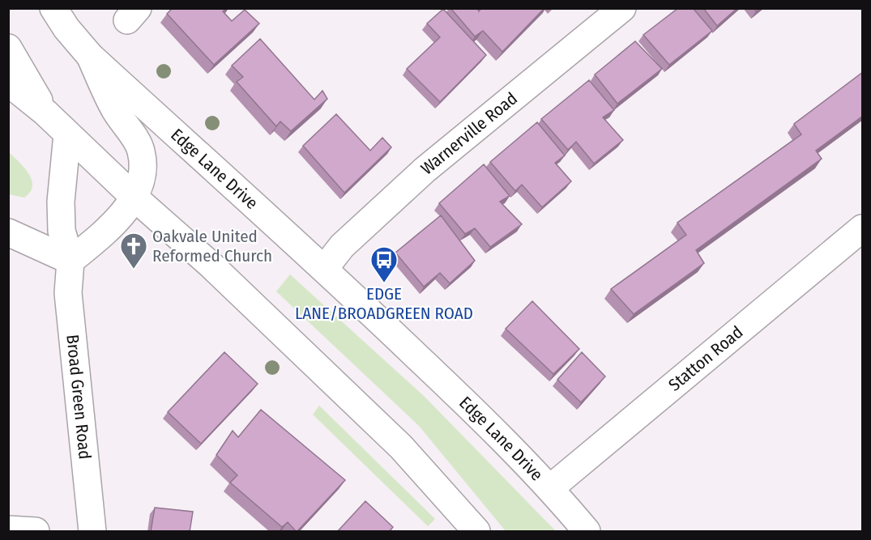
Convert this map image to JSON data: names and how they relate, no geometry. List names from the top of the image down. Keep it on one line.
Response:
{"streets":{"main road":["Warnerville Road","Edge Lane Drive","Statton Road","Broad Green Road"]},"crossings":[["Warnerville Road","Edge Lane Drive"],["Edge Lane Drive","Statton Road"]],"places":{"church":["Oakvale United Reformed Church"],"bus stop":["EDGE LANE/BROADGREEN ROAD"]}}
